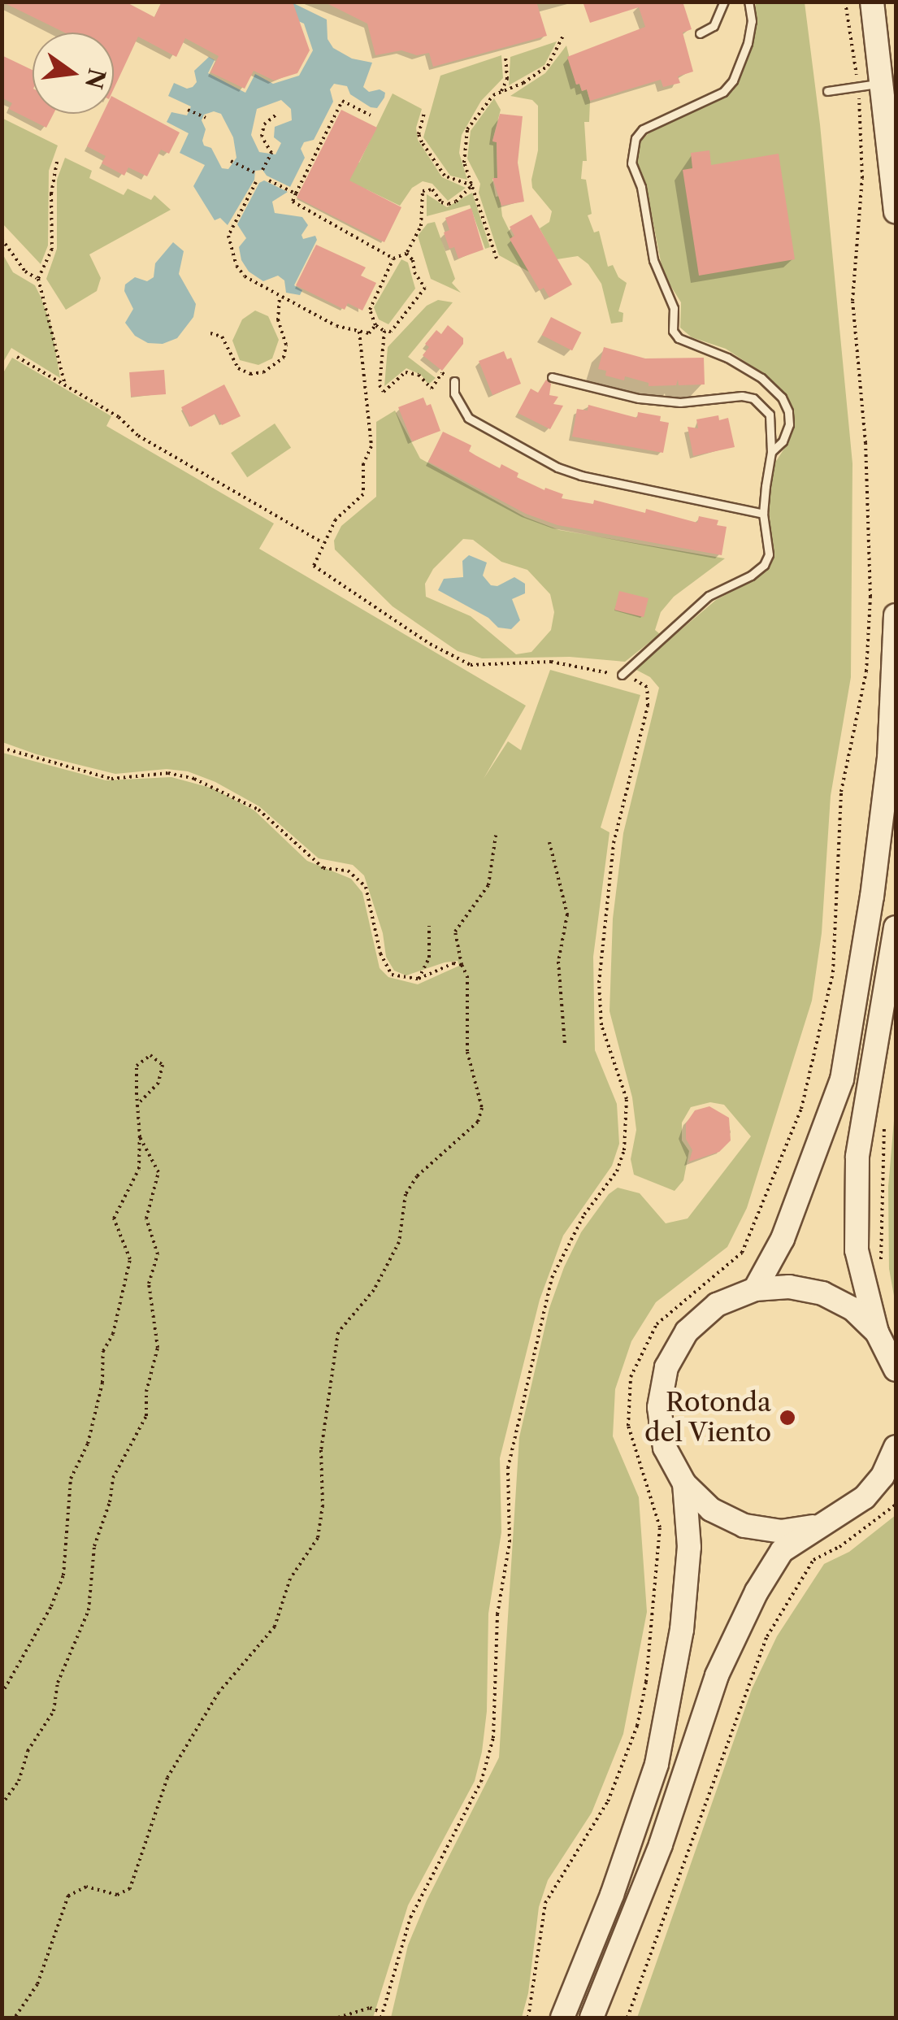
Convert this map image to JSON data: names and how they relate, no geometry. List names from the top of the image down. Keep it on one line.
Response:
{"places":["Rotonda del Viento"],"north":"right"}
